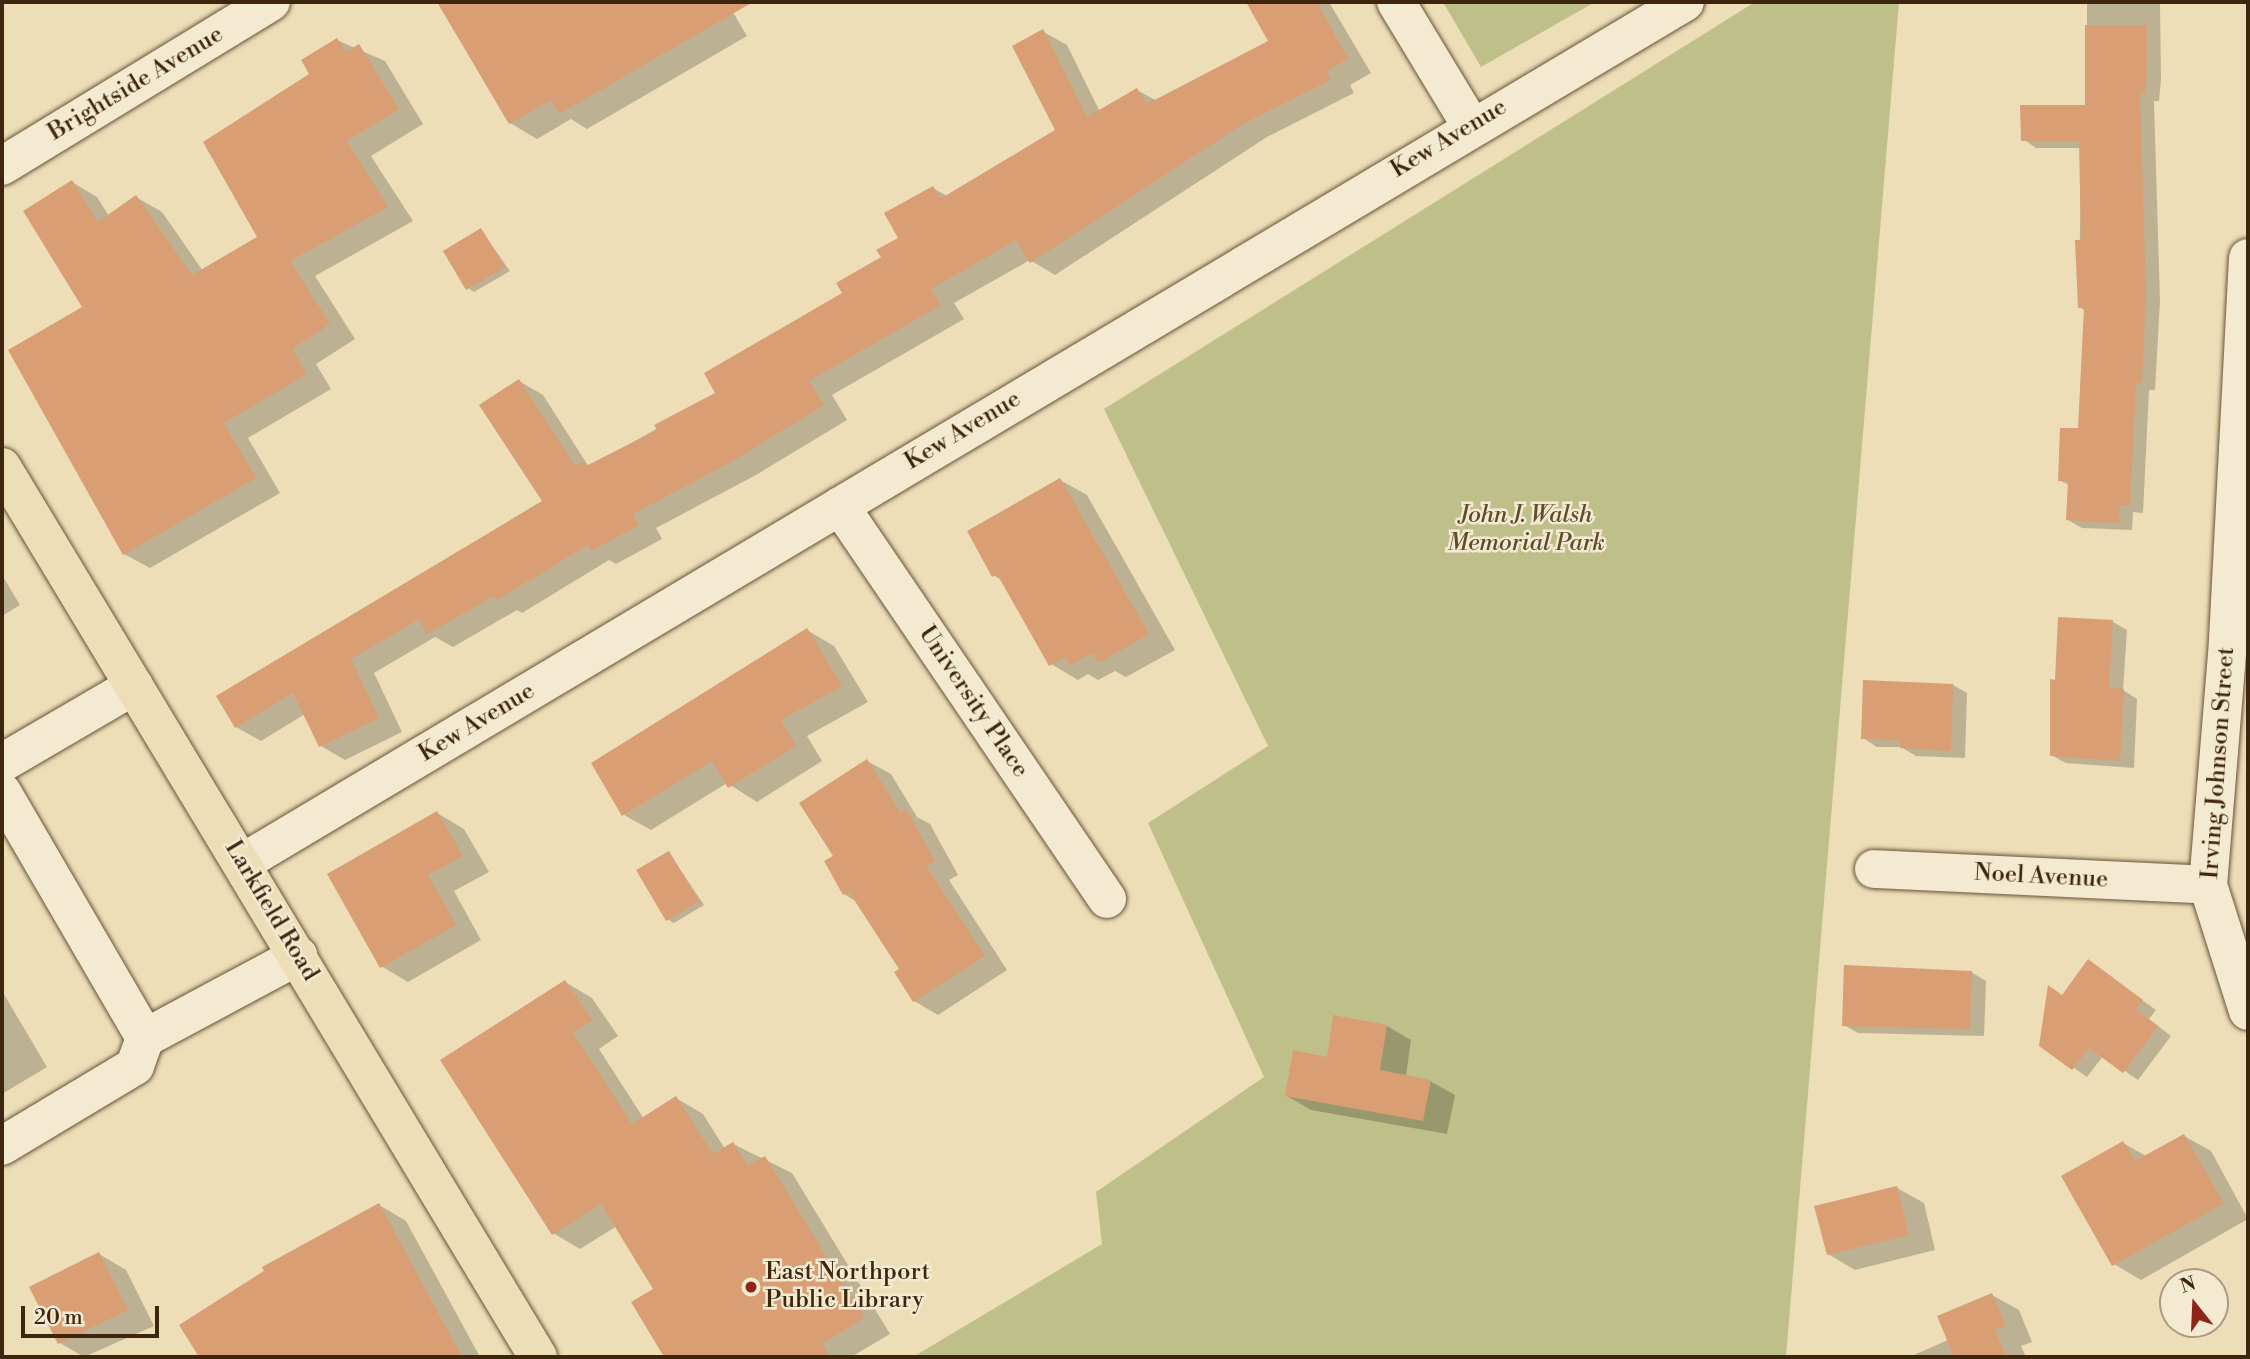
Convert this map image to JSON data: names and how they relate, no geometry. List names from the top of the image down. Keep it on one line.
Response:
{"streets":{"main road":["Larkfield Road"],"street":["Brightside Avenue","Kew Avenue","University Place","Irving Johnson Street","Noel Avenue"]},"crossings":[["Kew Avenue","University Place"],["Kew Avenue","Larkfield Road"],["Irving Johnson Street","Noel Avenue"]],"parks":["John J. Walsh Memorial Park"],"places":["East Northport Public Library"],"scale_bar":"20 m","north":"top"}
